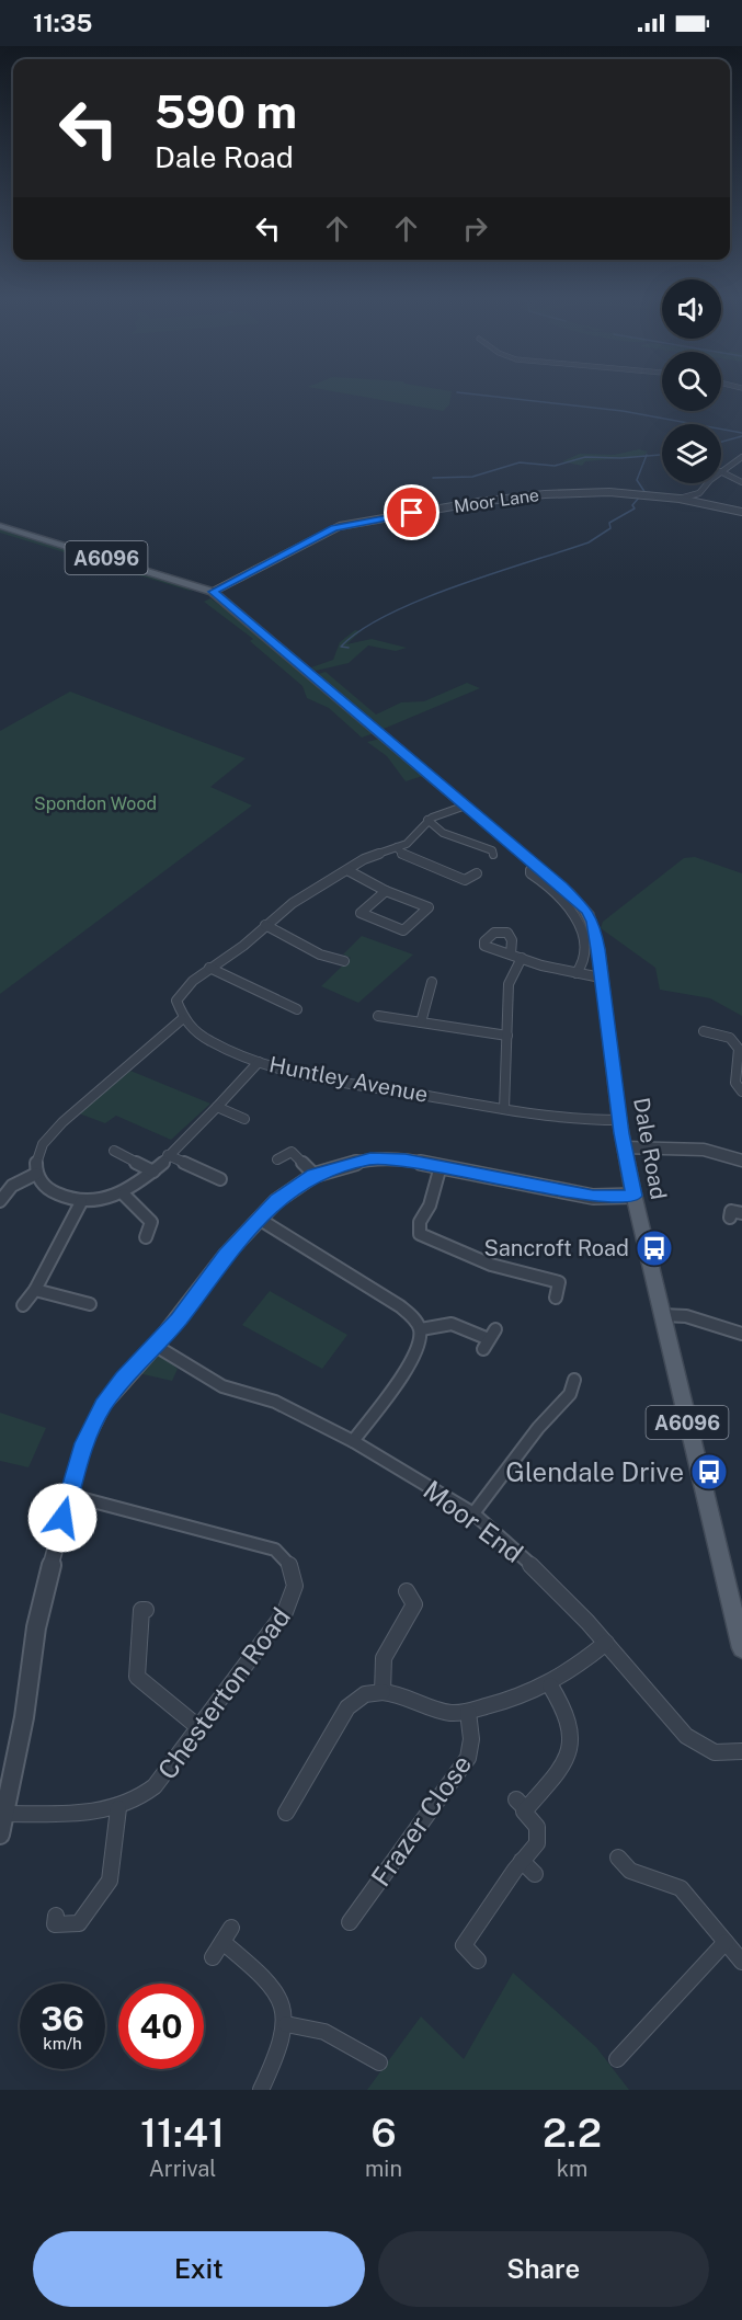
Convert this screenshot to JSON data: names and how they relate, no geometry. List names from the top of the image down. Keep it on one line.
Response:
{"streets":{"main road":["A6096","Dale Road"],"street":["Moor Lane","Huntley Avenue","Moor End","Chesterton Road","Frazer Close"]},"crossings":[["Moor Lane","Dale Road"],["Huntley Avenue","Dale Road"]],"parks":["Spondon Wood"],"places":{"bus stop":["Sancroft Road","Glendale Drive"]},"page":{"status":"11:35","turn":["590 m","Dale Road"],"speed":"36 km/h","limit":"40","eta":["11:41","Arrival","6","min","2.2","km"],"buttons":["Exit","Share"]}}
